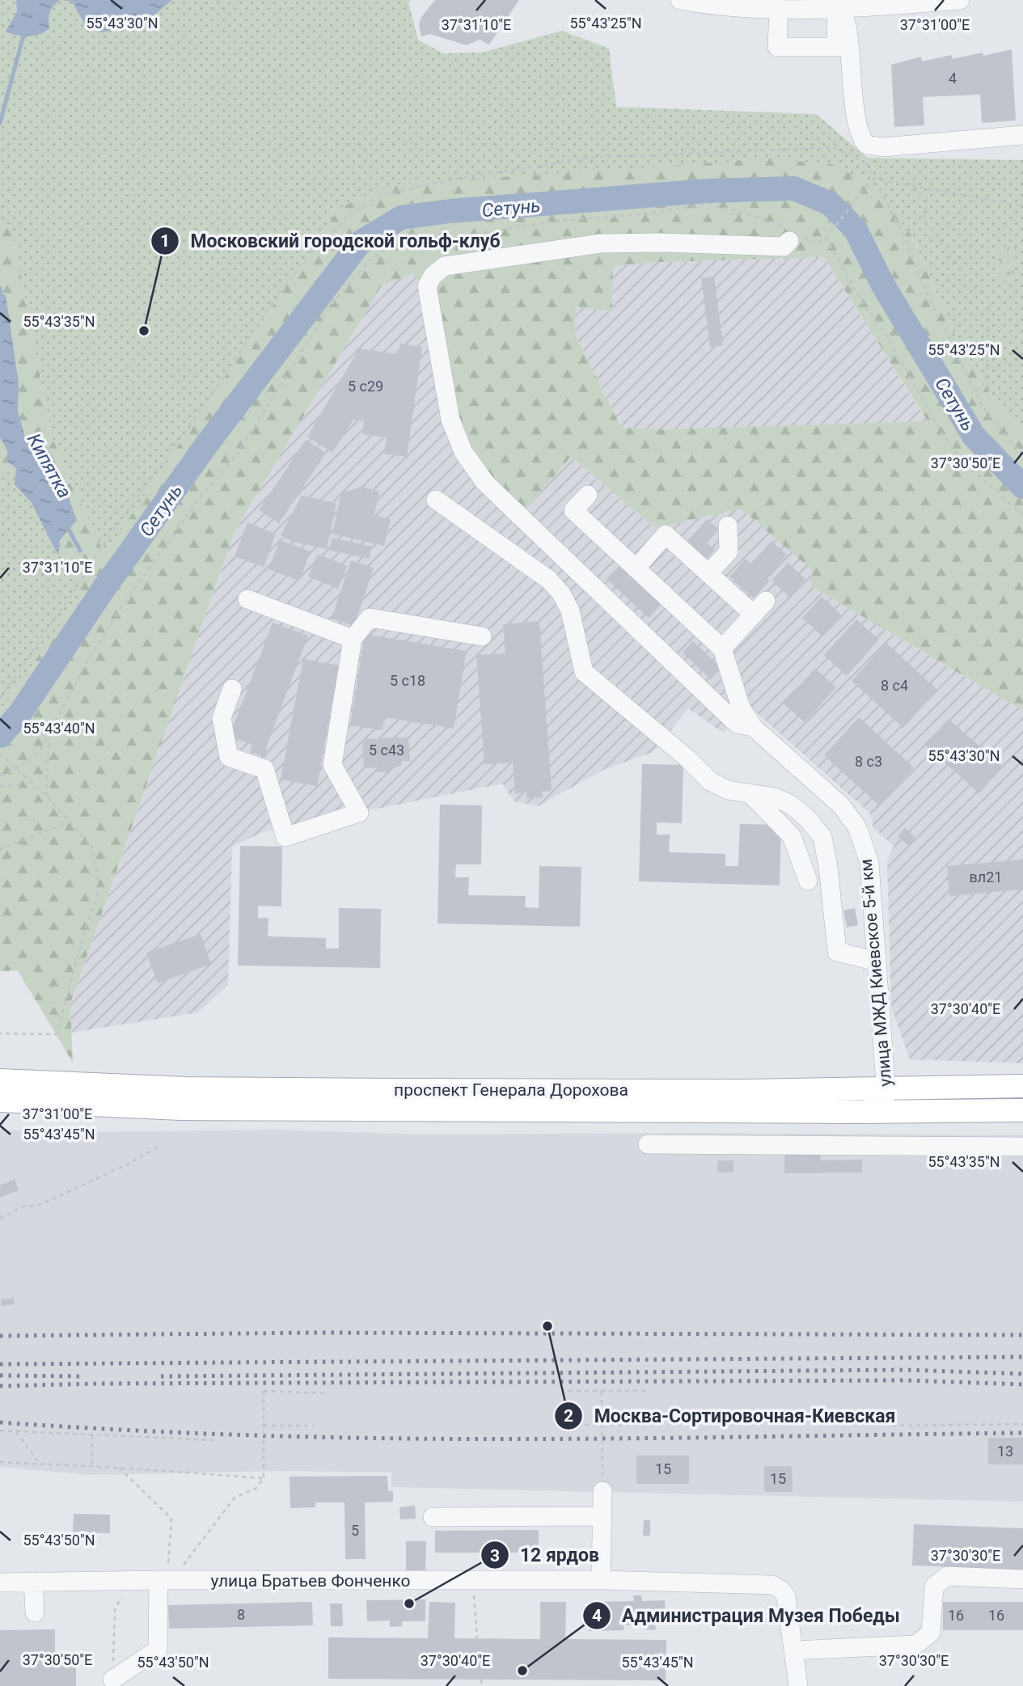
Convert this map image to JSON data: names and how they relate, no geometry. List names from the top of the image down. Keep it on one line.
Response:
{"streets":{"main road":["проспект Генерала Дорохова"],"street":["улица МЖД Киевское 5-й км","улица Братьев Фонченко"]},"crossings":[["улица МЖД Киевское 5-й км","проспект Генерала Дорохова"]],"water":["Сетунь","Кипятка"],"places":["Московский городской гольф-клуб","Москва-Сортировочная-Киевская","12 ярдов","Администрация Музея Победы"],"house_numbers":["4","5 с29","5 с18","8 с4","5 с43","8 с3","вл21","13","15","15","5","8","16","16"],"coordinates":["55°43'30\"N","55°43'25\"N","37°31'10\"E","37°31'00\"E","55°43'35\"N","37°30'50\"E","55°43'40\"N","37°30'40\"E","55°43'45\"N","55°43'50\"N","37°30'30\"E"]}
